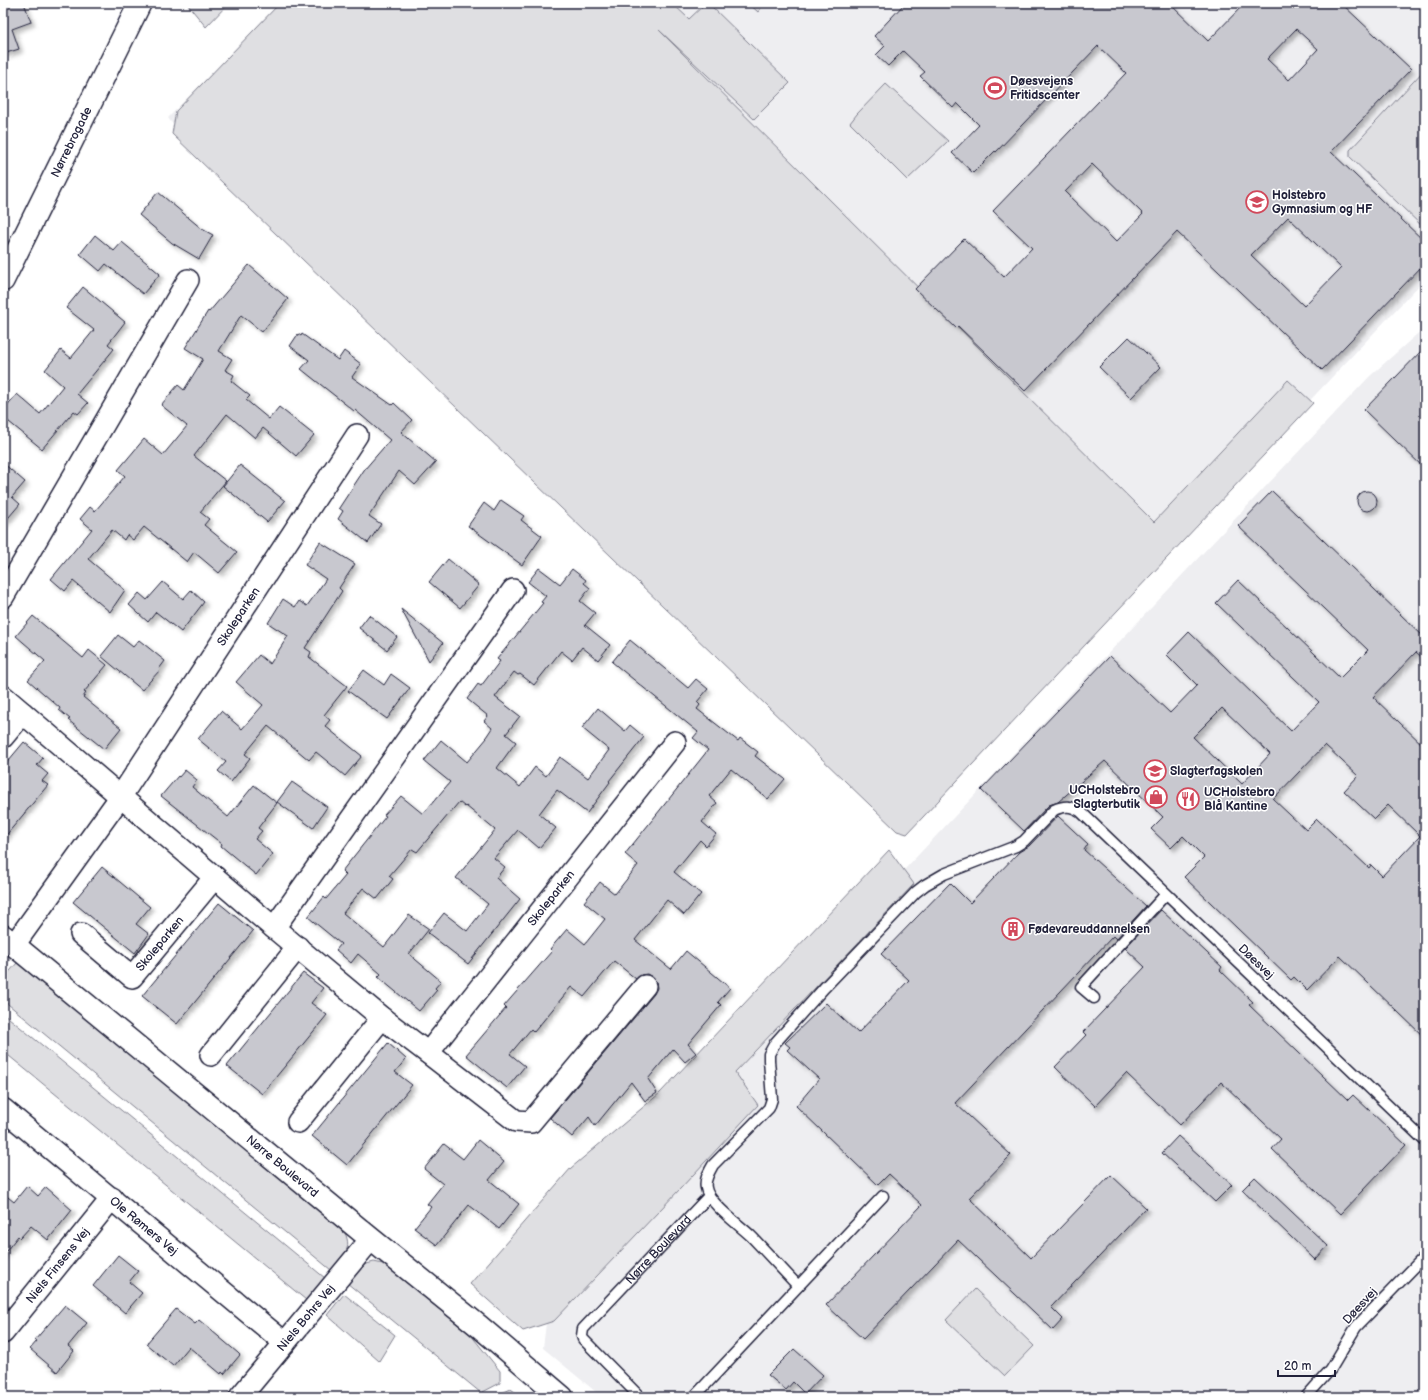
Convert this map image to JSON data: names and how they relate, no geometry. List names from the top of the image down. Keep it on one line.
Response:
{"streets":{"street":["Nørrebrogade","Skoleparken","Nørre Boulevard","Ole Rømers Vej","Niels Finsens Vej","Niels Bohrs Vej"],"lane":["Døesvej"]},"crossings":[["Skoleparken","Nørre Boulevard"],["Døesvej","Nørre Boulevard"],["Nørre Boulevard","Niels Bohrs Vej"],["Ole Rømers Vej","Niels Finsens Vej"],["Ole Rømers Vej","Niels Bohrs Vej"]],"places":{"sports":["Døesvejens Fritidscenter"],"school or university":["Holstebro Gymnasium og HF","Slagterfagskolen"],"shop":["UCHolstebro Slagterbutik"],"restaurant":["UCHolstebro Blå Kantine"],"building":["Fødevareuddannelsen"]},"scale_bar":"20 m"}
